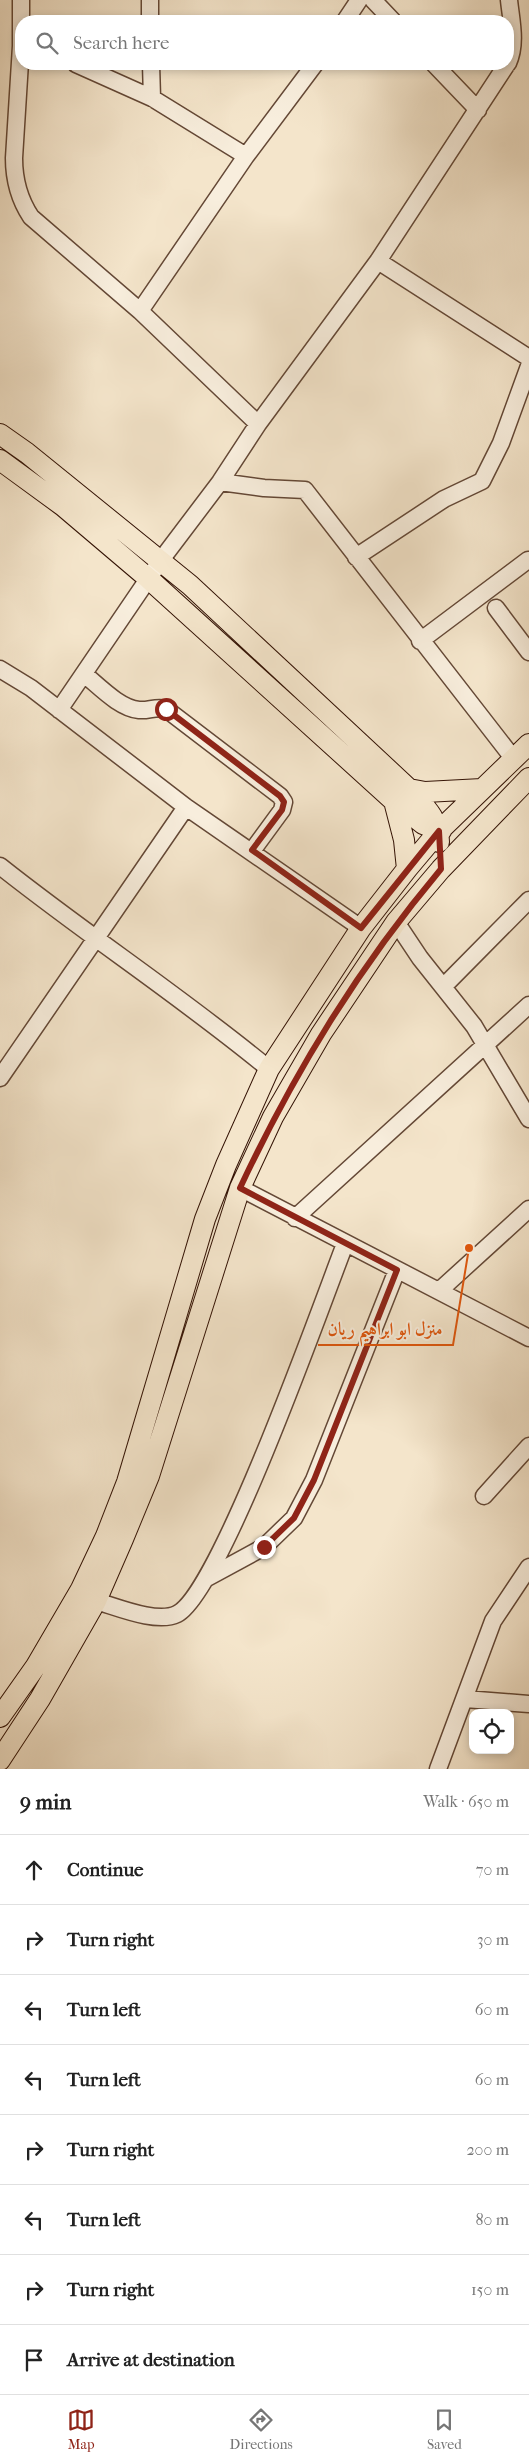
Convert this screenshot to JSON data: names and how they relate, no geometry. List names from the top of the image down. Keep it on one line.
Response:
{"places":["منزل ابو ابراهيم ريان"],"page":{"search":"Search here","heading":["9 min","Walk · 650 m"],"list":[["Continue","70 m"],["Turn right","30 m"],["Turn left","60 m"],["Turn left","60 m"],["Turn right","200 m"],["Turn left","80 m"],["Turn right","150 m"],"Arrive at destination"],"nav":["Map","Directions","Saved"]}}
